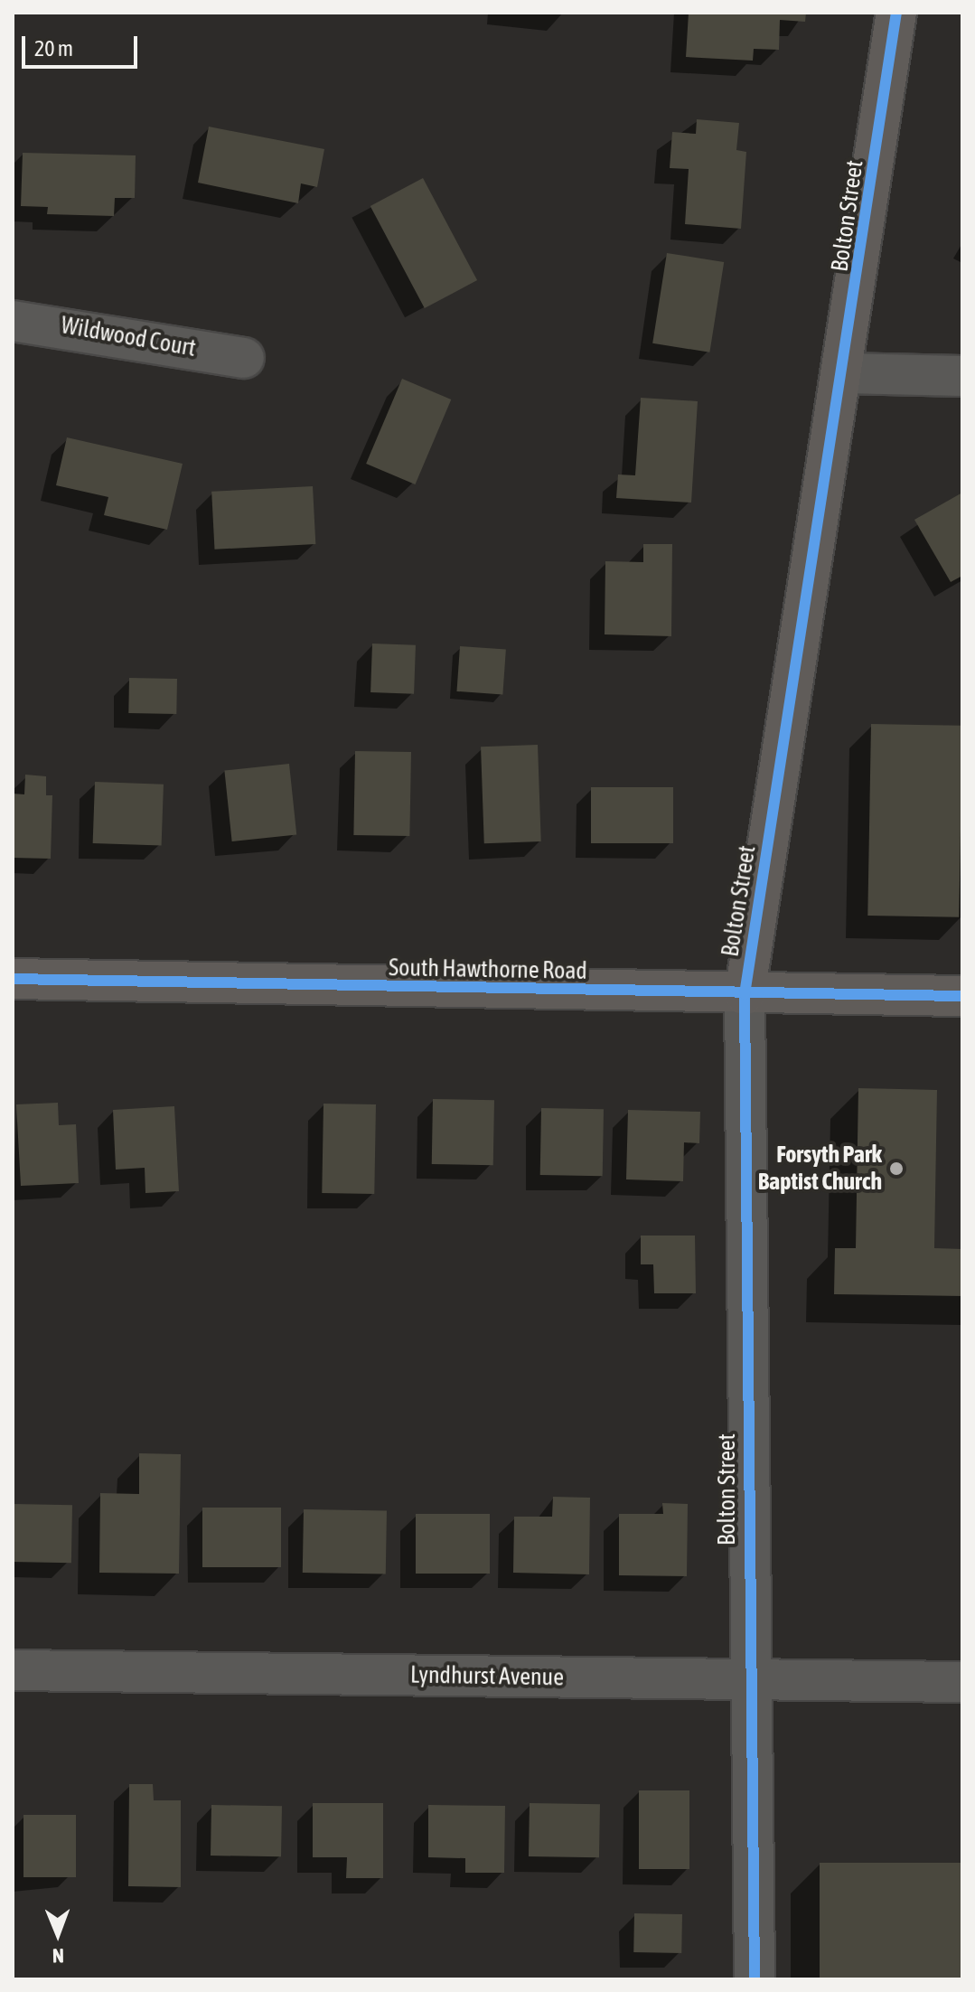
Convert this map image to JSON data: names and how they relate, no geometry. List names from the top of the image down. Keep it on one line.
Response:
{"streets":{"street":["Bolton Street","Wildwood Court","South Hawthorne Road","Lyndhurst Avenue"]},"crossings":[["Bolton Street","South Hawthorne Road"],["Bolton Street","Lyndhurst Avenue"]],"places":["Forsyth Park Baptist Church"],"scale_bar":"20 m","north":"bottom"}
